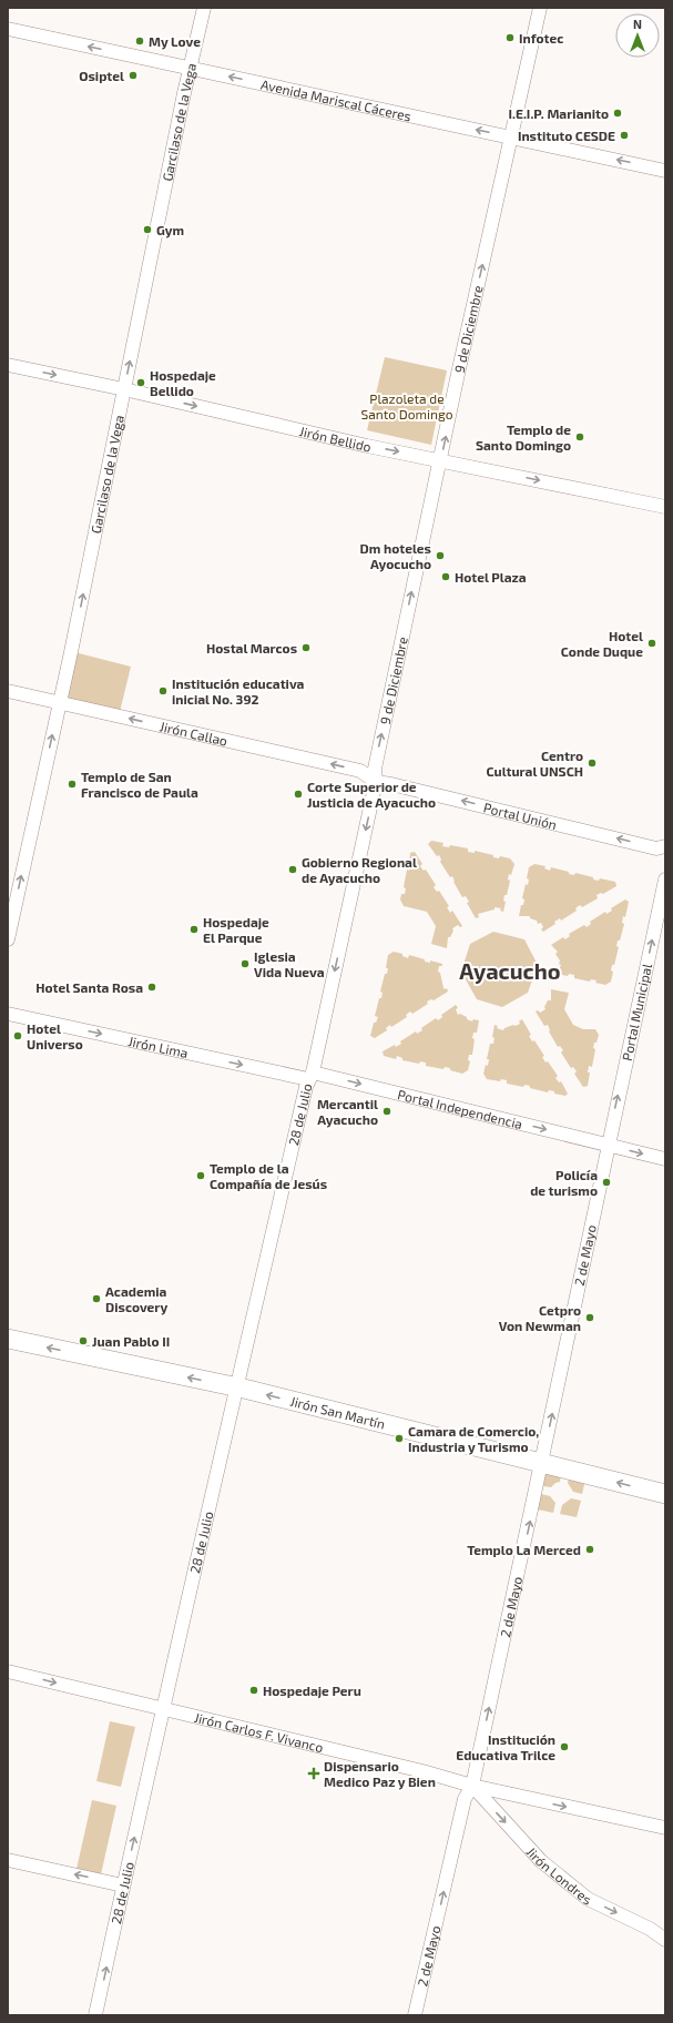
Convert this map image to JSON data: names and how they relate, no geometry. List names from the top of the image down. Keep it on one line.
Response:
{"streets":{"street":["Avenida Mariscal Cáceres","Garcilaso de la Vega","9 de Diciembre","Jirón Bellido","Jirón Callao","Portal Unión","Portal Municipal","Jirón Lima","Portal Independencia","28 de Julio","2 de Mayo","Jirón San Martín","Jirón Carlos F. Vivanco","Jirón Londres"]},"crossings":[["Avenida Mariscal Cáceres","Garcilaso de la Vega"],["Avenida Mariscal Cáceres","9 de Diciembre"],["Garcilaso de la Vega","Jirón Bellido"],["Garcilaso de la Vega","Jirón Callao"],["9 de Diciembre","Jirón Bellido"],["9 de Diciembre","Jirón Callao"],["9 de Diciembre","Portal Unión"],["9 de Diciembre","Jirón Lima"],["9 de Diciembre","Portal Independencia"],["9 de Diciembre","28 de Julio"],["Jirón Callao","Portal Unión"],["Portal Municipal","Portal Independencia"],["Portal Municipal","2 de Mayo"],["Jirón Lima","Portal Independencia"],["Jirón Lima","28 de Julio"],["Portal Independencia","28 de Julio"],["Portal Independencia","2 de Mayo"],["28 de Julio","Jirón San Martín"],["28 de Julio","Jirón Carlos F. Vivanco"],["2 de Mayo","Jirón San Martín"],["2 de Mayo","Jirón Carlos F. Vivanco"],["2 de Mayo","Jirón Londres"],["Jirón Carlos F. Vivanco","Jirón Londres"]],"one_way":["Avenida Mariscal Cáceres","Garcilaso de la Vega","Jirón Bellido","Jirón Callao","Portal Unión","Portal Municipal","Jirón Lima","Portal Independencia","2 de Mayo","Jirón San Martín","Jirón Carlos F. Vivanco","Jirón Londres"],"districts":["Ayacucho"],"parks":["Plazoleta de Santo Domingo"],"places":{"other":["Infotec","My Love","Osiptel","I.E.I.P. Marianito","Instituto CESDE","Gym","Hospedaje Bellido","Templo de Santo Domingo","Dm hoteles Ayocucho","Hotel Plaza","Hotel Conde Duque","Hostal Marcos","Institución educativa inicial No. 392","Centro Cultural UNSCH","Templo de San Francisco de Paula","Corte Superior de Justicia de Ayacucho","Gobierno Regional de Ayacucho","Hospedaje El Parque","Iglesia Vida Nueva","Hotel Santa Rosa","Hotel Universo","Mercantil Ayacucho","Templo de la Compañía de Jesús","Policía de turismo","Academia Discovery","Cetpro Von Newman","Juan Pablo II","Camara de Comercio, Industria y Turismo","Templo La Merced","Hospedaje Peru","Institución Educativa Trilce"],"health":["Dispensario Medico Paz y Bien"]},"north":"top"}
